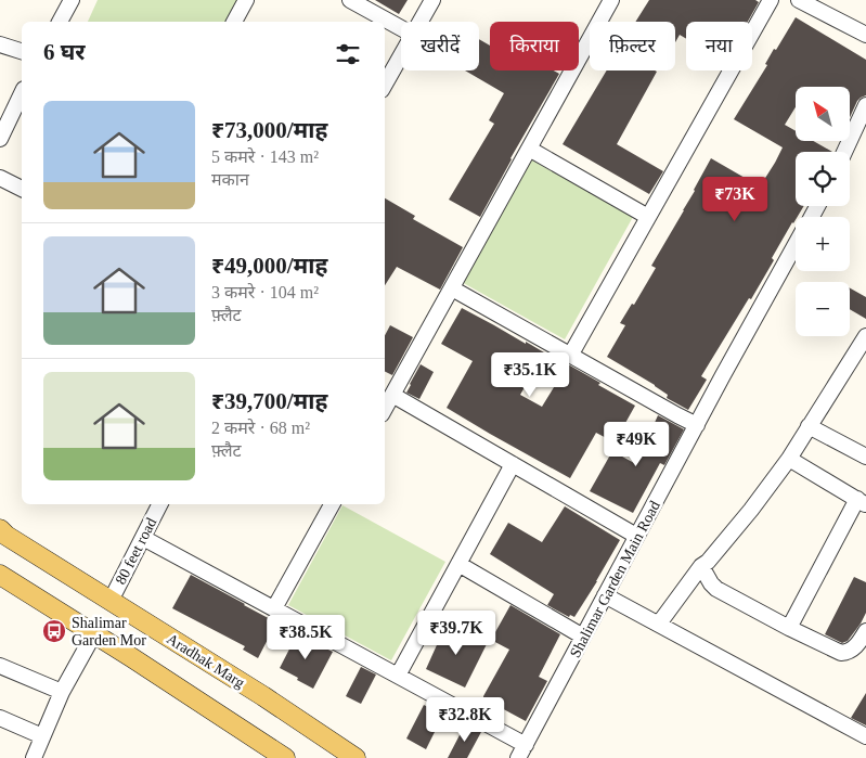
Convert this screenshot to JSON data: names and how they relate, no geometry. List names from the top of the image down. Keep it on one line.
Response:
{"streets":{"main road":["Aradhak Marg"],"street":["80 feet road","Shalimar Garden Main Road"]},"crossings":[["80 feet road","Aradhak Marg"]],"places":{"bus stop":["Shalimar Garden Mor"]},"north":"top left","page":{"chip":["खरीदें","किराया","फ़िल्टर","नया"],"heading":"6 घर","map_buttons":["+","−"],"list":[{"name":"₹73,000/माह","note":"5 कमरे · 143 m² · मकान"},{"name":"₹49,000/माह","note":"3 कमरे · 104 m² · फ़्लैट"},{"name":"₹39,700/माह","note":"2 कमरे · 68 m² · फ़्लैट"}],"price":["₹73K","₹35.1K","₹49K","₹39.7K","₹38.5K","₹32.8K"]}}
